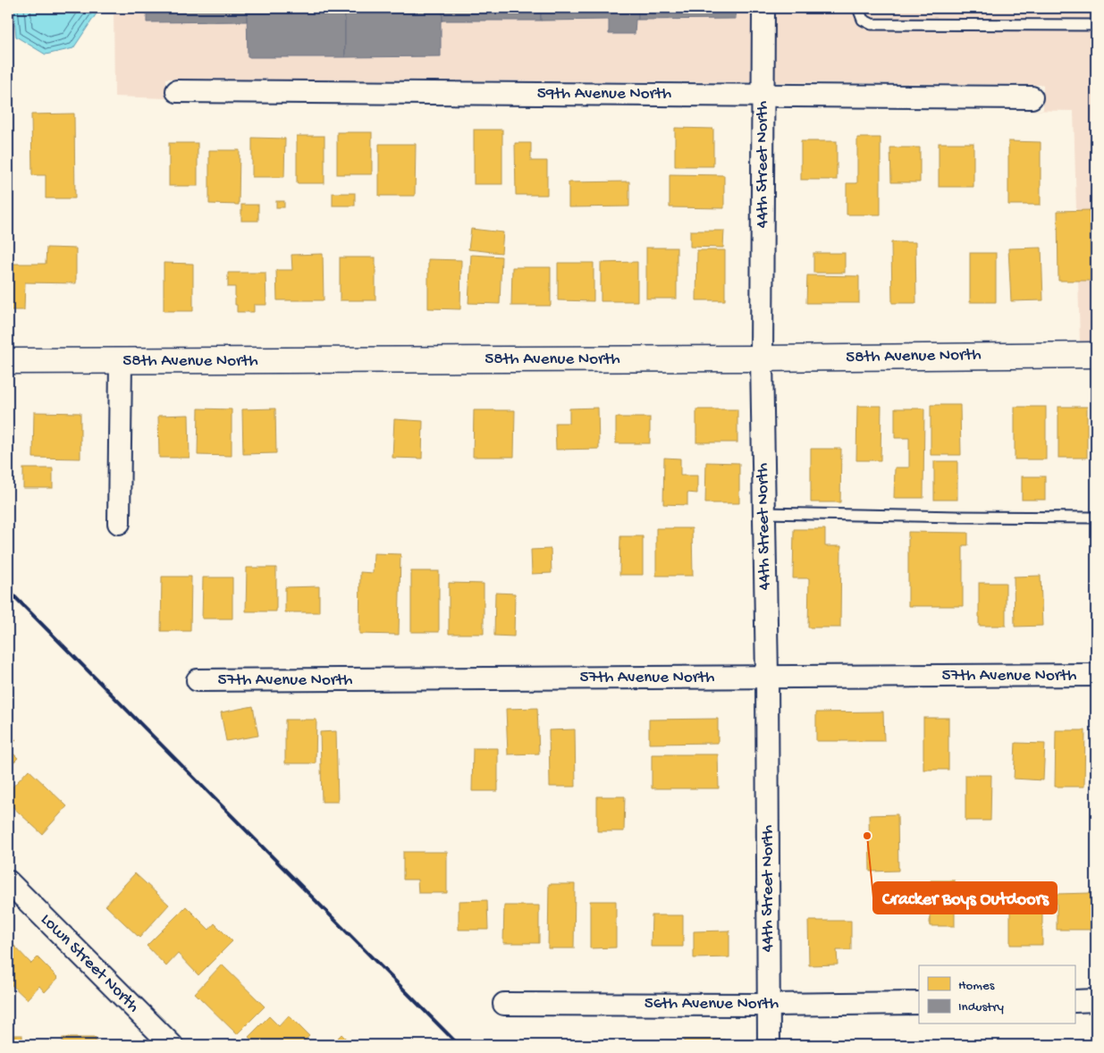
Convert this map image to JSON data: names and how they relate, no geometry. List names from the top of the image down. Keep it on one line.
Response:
{"streets":{"street":["59th Avenue North","44th Street North","58th Avenue North","57th Avenue North","Lown Street North","56th Avenue North"]},"crossings":[["59th Avenue North","44th Street North"],["44th Street North","58th Avenue North"],["44th Street North","57th Avenue North"],["44th Street North","56th Avenue North"]],"places":["Cracker Boys Outdoors"],"legend":["Homes","Industry"]}
